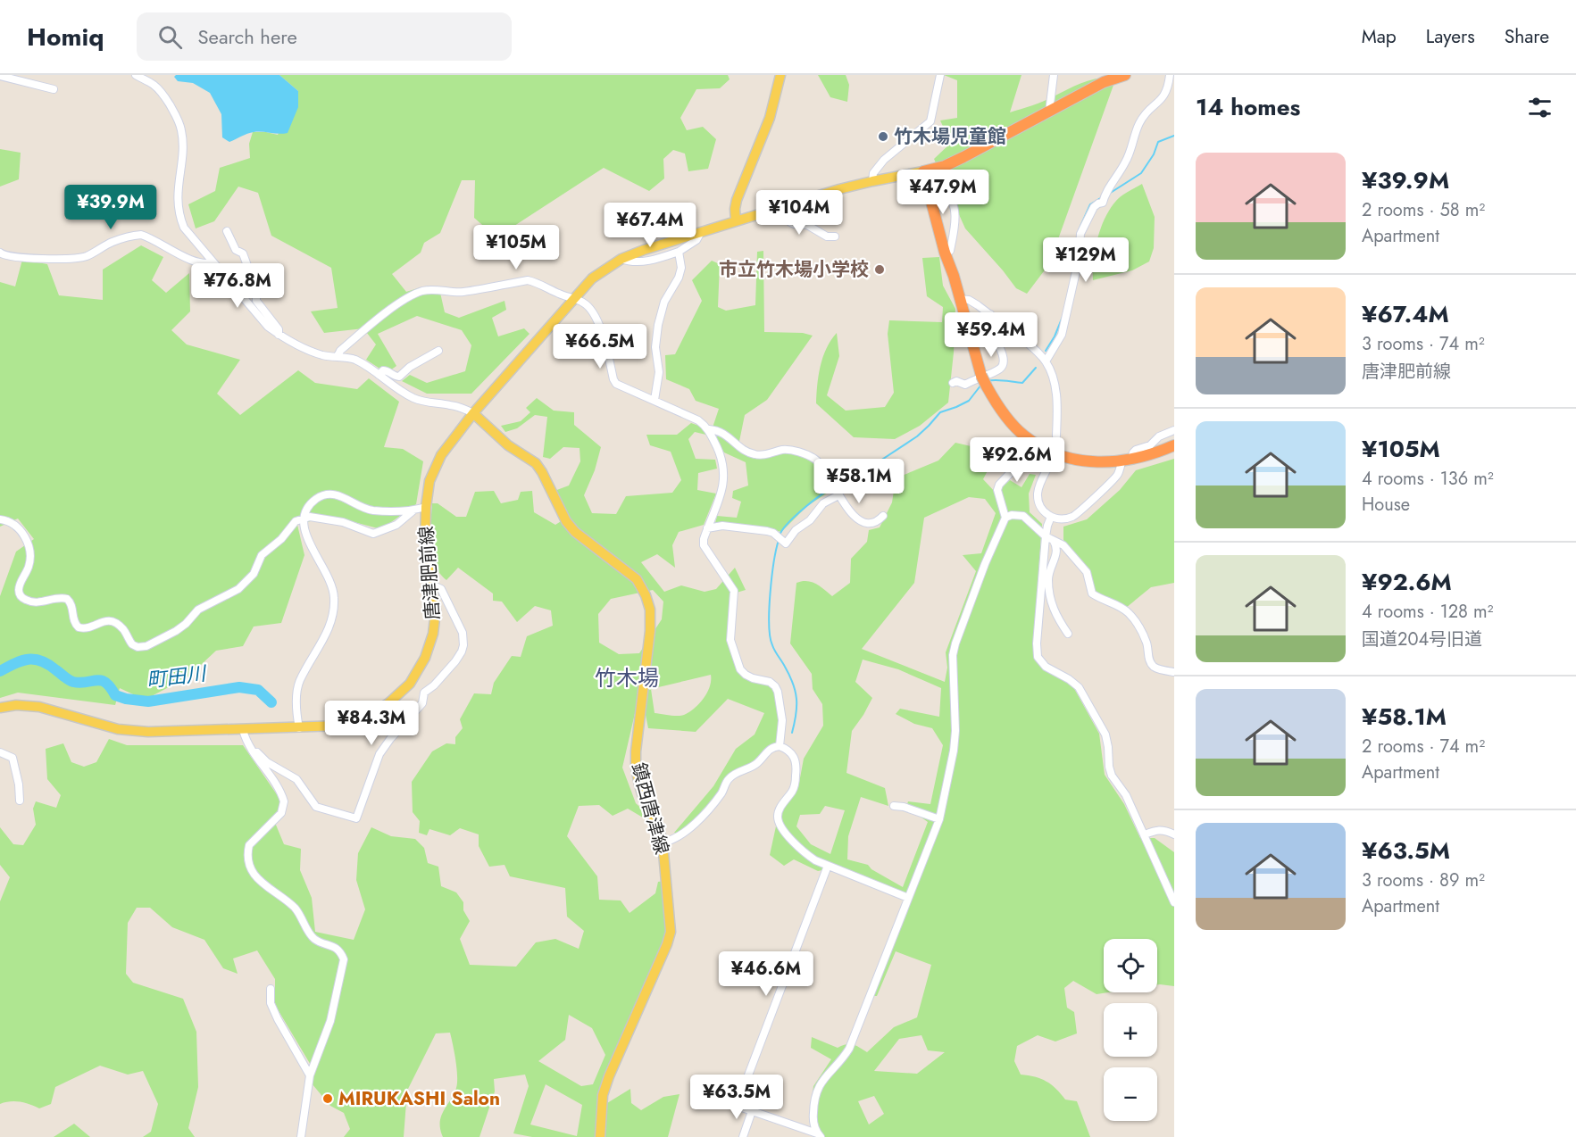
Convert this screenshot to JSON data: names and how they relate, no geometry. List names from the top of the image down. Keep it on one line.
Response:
{"streets":{"main road":["唐津肥前線","鎮西唐津線"]},"crossings":[["唐津肥前線","鎮西唐津線"]],"districts":["竹木場"],"water":["町田川"],"places":["竹木場児童館","市立竹木場小学校","MIRUKASHI Salon"],"page":{"header":"Homiq","search":"Search here","nav":["Map","Layers","Share"],"heading":"14 homes","list":[{"name":"¥39.9M","note":"2 rooms · 58 m² · Apartment"},{"name":"¥67.4M","note":"3 rooms · 74 m² · 唐津肥前線"},{"name":"¥105M","note":"4 rooms · 136 m² · House"},{"name":"¥92.6M","note":"4 rooms · 128 m² · 国道204号旧道"},{"name":"¥58.1M","note":"2 rooms · 74 m² · Apartment"},{"name":"¥63.5M","note":"3 rooms · 89 m² · Apartment"}],"price":["¥47.9M","¥39.9M","¥104M","¥67.4M","¥105M","¥129M","¥76.8M","¥59.4M","¥66.5M","¥92.6M","¥58.1M","¥84.3M","¥46.6M","¥63.5M"],"map_buttons":["+","−"]}}
